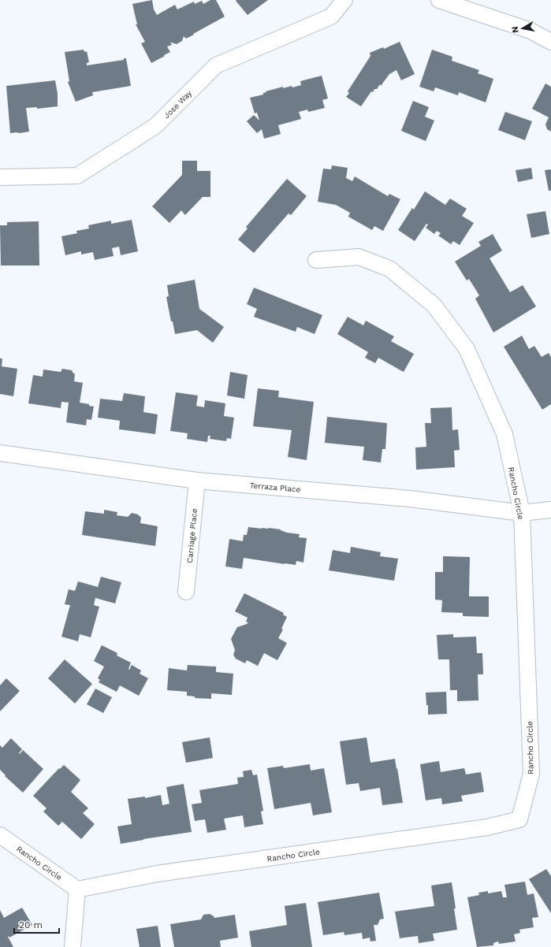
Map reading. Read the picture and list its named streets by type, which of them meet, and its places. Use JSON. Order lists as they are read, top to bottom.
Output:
{
  "streets": {
    "street": [
      "Jose Way",
      "Terraza Place",
      "Rancho Circle",
      "Carriage Place"
    ]
  },
  "crossings": [
    ["Terraza Place", "Rancho Circle"],
    ["Terraza Place", "Carriage Place"]
  ],
  "scale_bar": "20 m",
  "north": "left"
}
